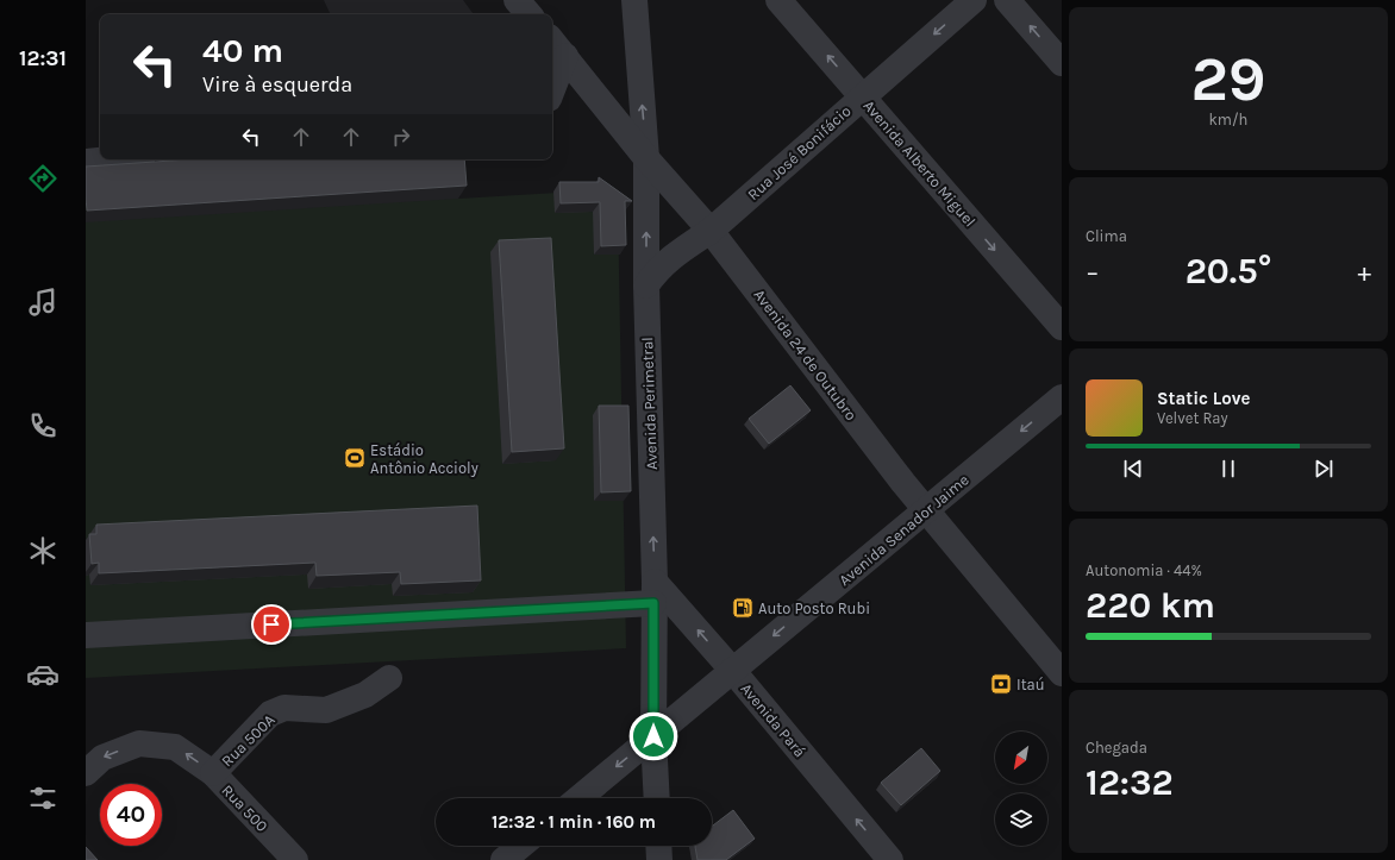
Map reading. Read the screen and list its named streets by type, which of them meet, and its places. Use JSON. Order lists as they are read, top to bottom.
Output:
{
  "streets": {
    "street": [
      "Rua José Bonifácio",
      "Avenida Alberto Miguel",
      "Avenida 24 de Outubro",
      "Avenida Perimetral",
      "Avenida Senador Jaime",
      "Avenida Pará",
      "Rua 500A",
      "Rua 500"
    ]
  },
  "crossings": [
    ["Rua José Bonifácio", "Avenida Alberto Miguel"],
    ["Rua José Bonifácio", "Avenida 24 de Outubro"],
    ["Rua José Bonifácio", "Avenida Perimetral"],
    ["Avenida 24 de Outubro", "Avenida Perimetral"],
    ["Avenida 24 de Outubro", "Avenida Senador Jaime"],
    ["Avenida Perimetral", "Avenida Senador Jaime"],
    ["Avenida Perimetral", "Avenida Pará"],
    ["Avenida Senador Jaime", "Avenida Pará"],
    ["Rua 500A", "Rua 500"]
  ],
  "one_way": ["Avenida Perimetral", "Avenida Senador Jaime", "Avenida Pará"],
  "places": {
    "sports": ["Estádio Antônio Accioly"],
    "fuel station": ["Auto Posto Rubi"],
    "bank": ["Itaú"]
  },
  "north": "bottom left",
  "page": {
    "tabs": "12:31",
    "tile": [
      ["29", "km/h"],
      "Clima",
      ["Autonomia · 44%", "220 km"],
      ["Chegada", "12:32"]
    ],
    "turn": ["40 m", "Vire à esquerda"],
    "heat": ["−", "20.5°", "+"],
    "song": ["Static Love", "Velvet Ray"],
    "limit": "40",
    "trip": "12:32 · 1 min · 160 m"
  }
}
